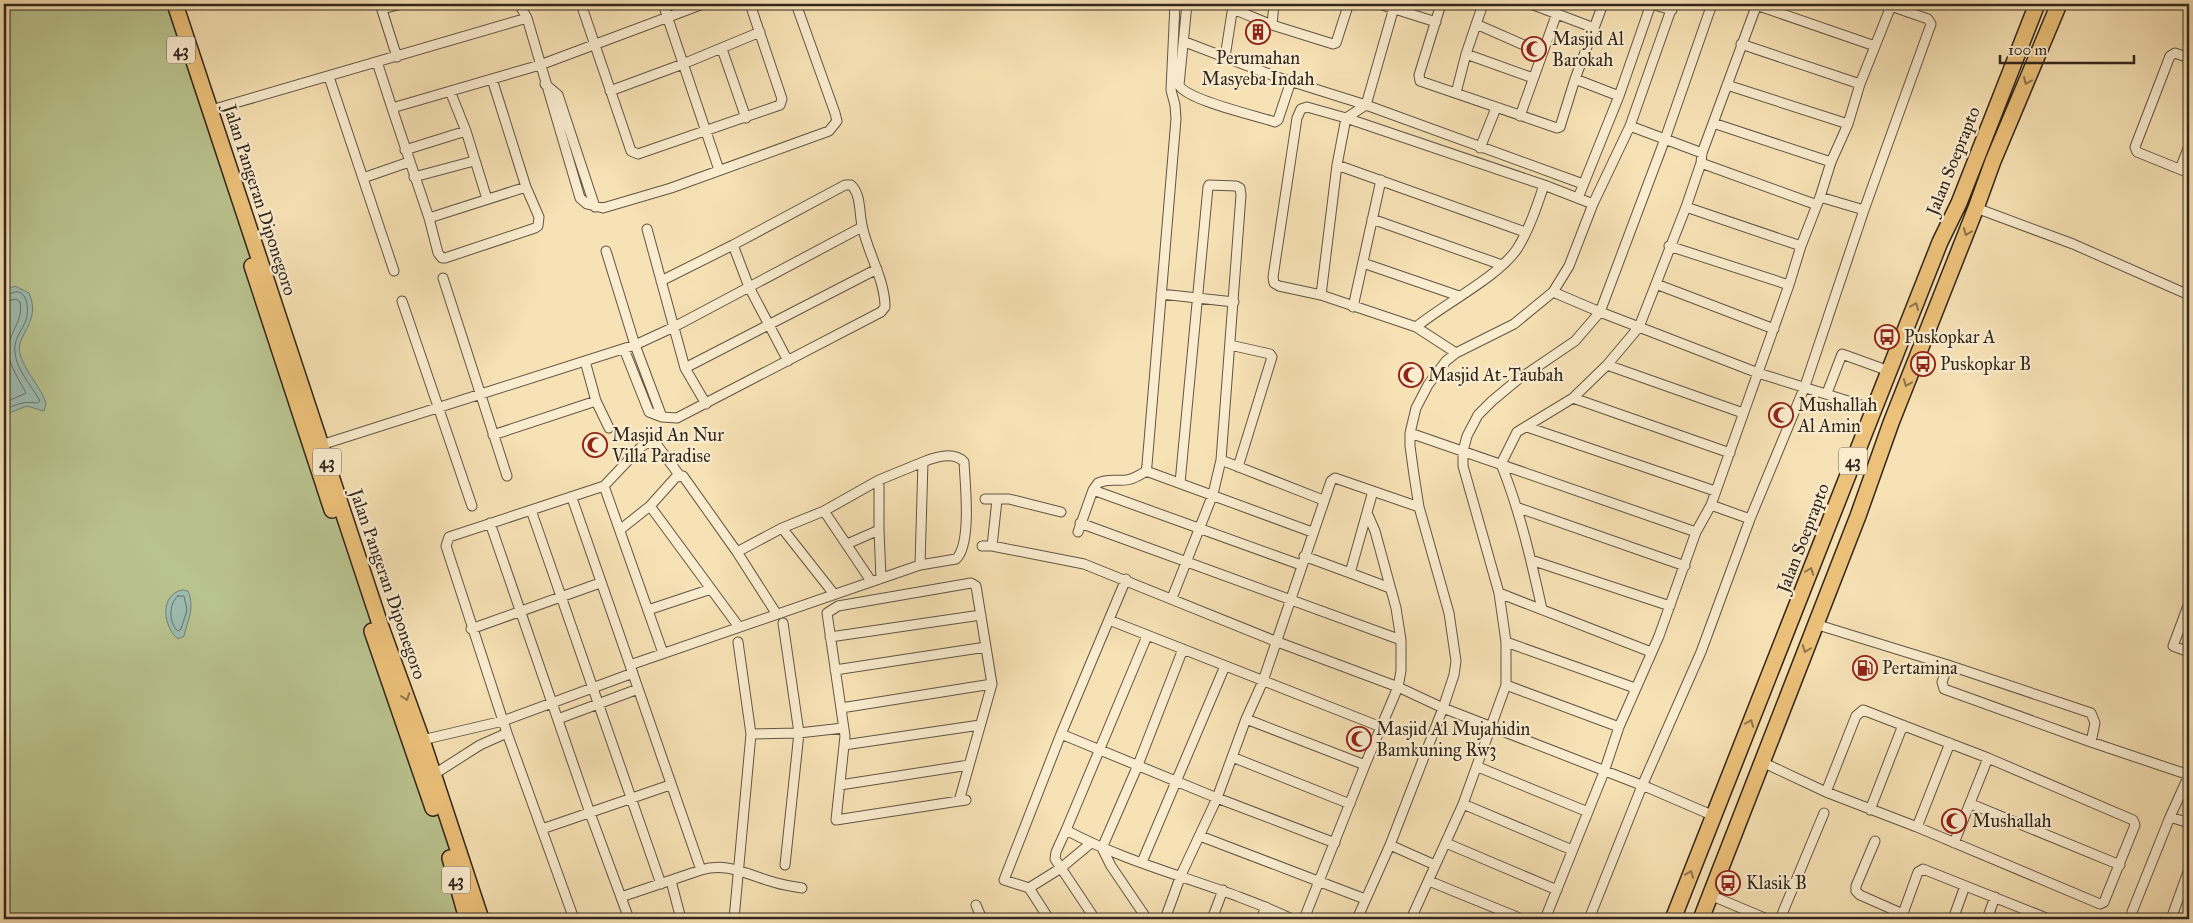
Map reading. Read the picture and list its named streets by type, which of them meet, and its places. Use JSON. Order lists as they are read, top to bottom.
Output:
{
  "streets": {
    "highway": ["43", "Jalan Soeprapto", "Jalan Pangeran Diponegoro"]
  },
  "places": {
    "building": ["Perumahan Masyeba Indah"],
    "mosque": [
      "Masjid Al Barokah",
      "Masjid At-Taubah",
      "Mushallah Al Amin",
      "Masjid An Nur Villa Paradise",
      "Masjid Al Mujahidin Bamkuning Rw3",
      "Mushallah"
    ],
    "bus stop": ["Puskopkar A", "Puskopkar B", "Klasik B"],
    "fuel station": ["Pertamina"]
  },
  "scale_bar": "100 m"
}
